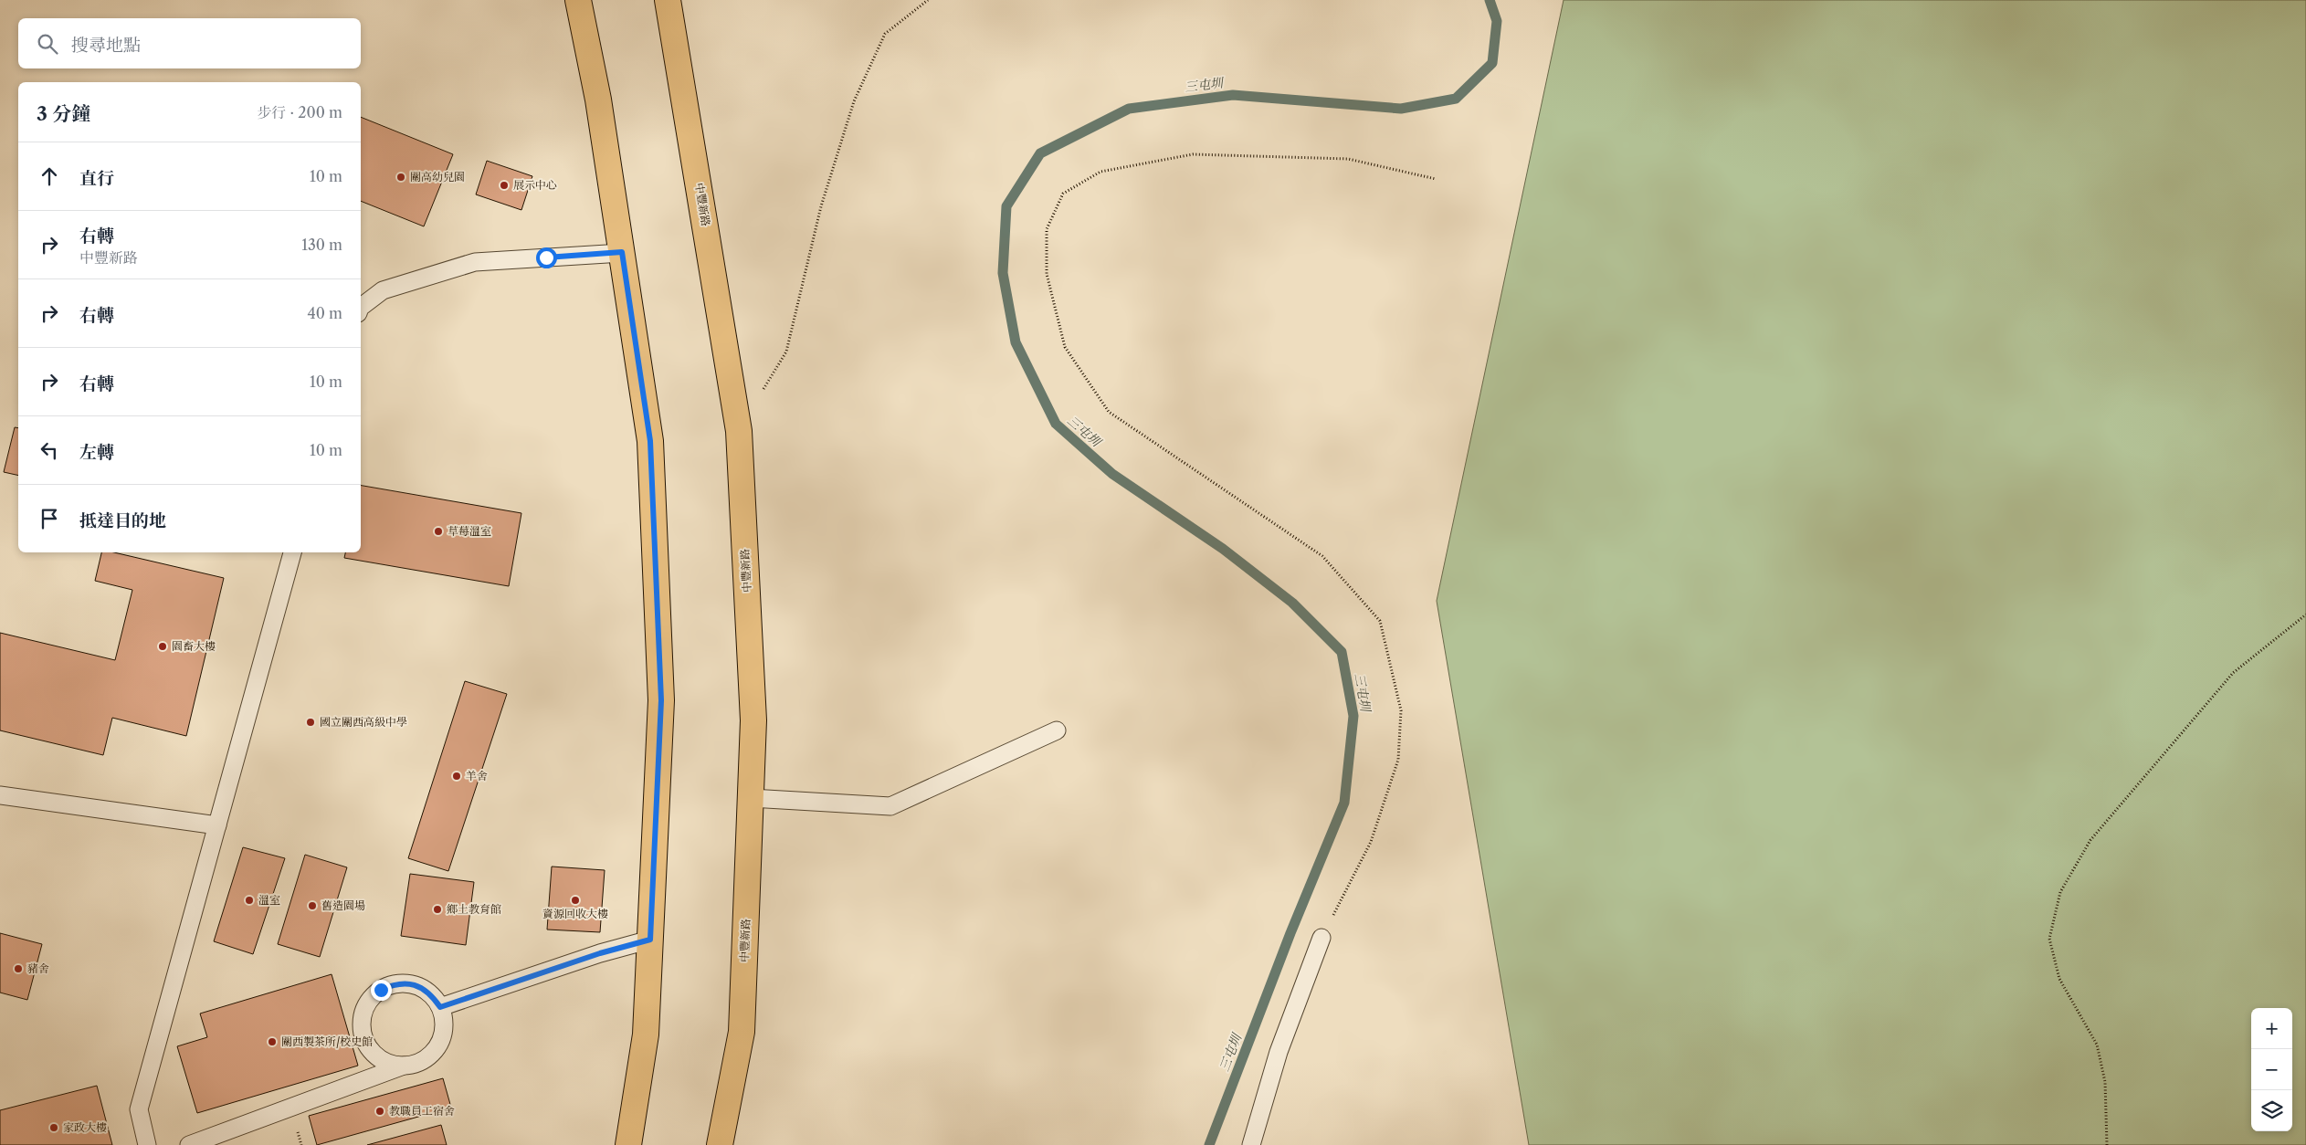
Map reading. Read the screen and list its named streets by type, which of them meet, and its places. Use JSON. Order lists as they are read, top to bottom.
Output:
{
  "streets": {
    "main road": ["中豐新路"]
  },
  "water": ["三屯圳"],
  "places": [
    "關高幼兒園",
    "展示中心",
    "草莓溫室",
    "園畜大樓",
    "國立關西高級中學",
    "羊舍",
    "溫室",
    "資源回收大樓",
    "舊造園場",
    "鄉土教育館",
    "豬舍",
    "關西製茶所/校史館",
    "教職員工宿舍",
    "家政大樓"
  ],
  "page": {
    "search": "搜尋地點",
    "heading": ["3 分鐘", "步行 · 200 m"],
    "list": [
      ["直行", "10 m"],
      ["右轉", "中豐新路", "130 m"],
      ["右轉", "40 m"],
      ["右轉", "10 m"],
      ["左轉", "10 m"],
      "抵達目的地"
    ],
    "map_buttons": ["+", "−"]
  }
}
